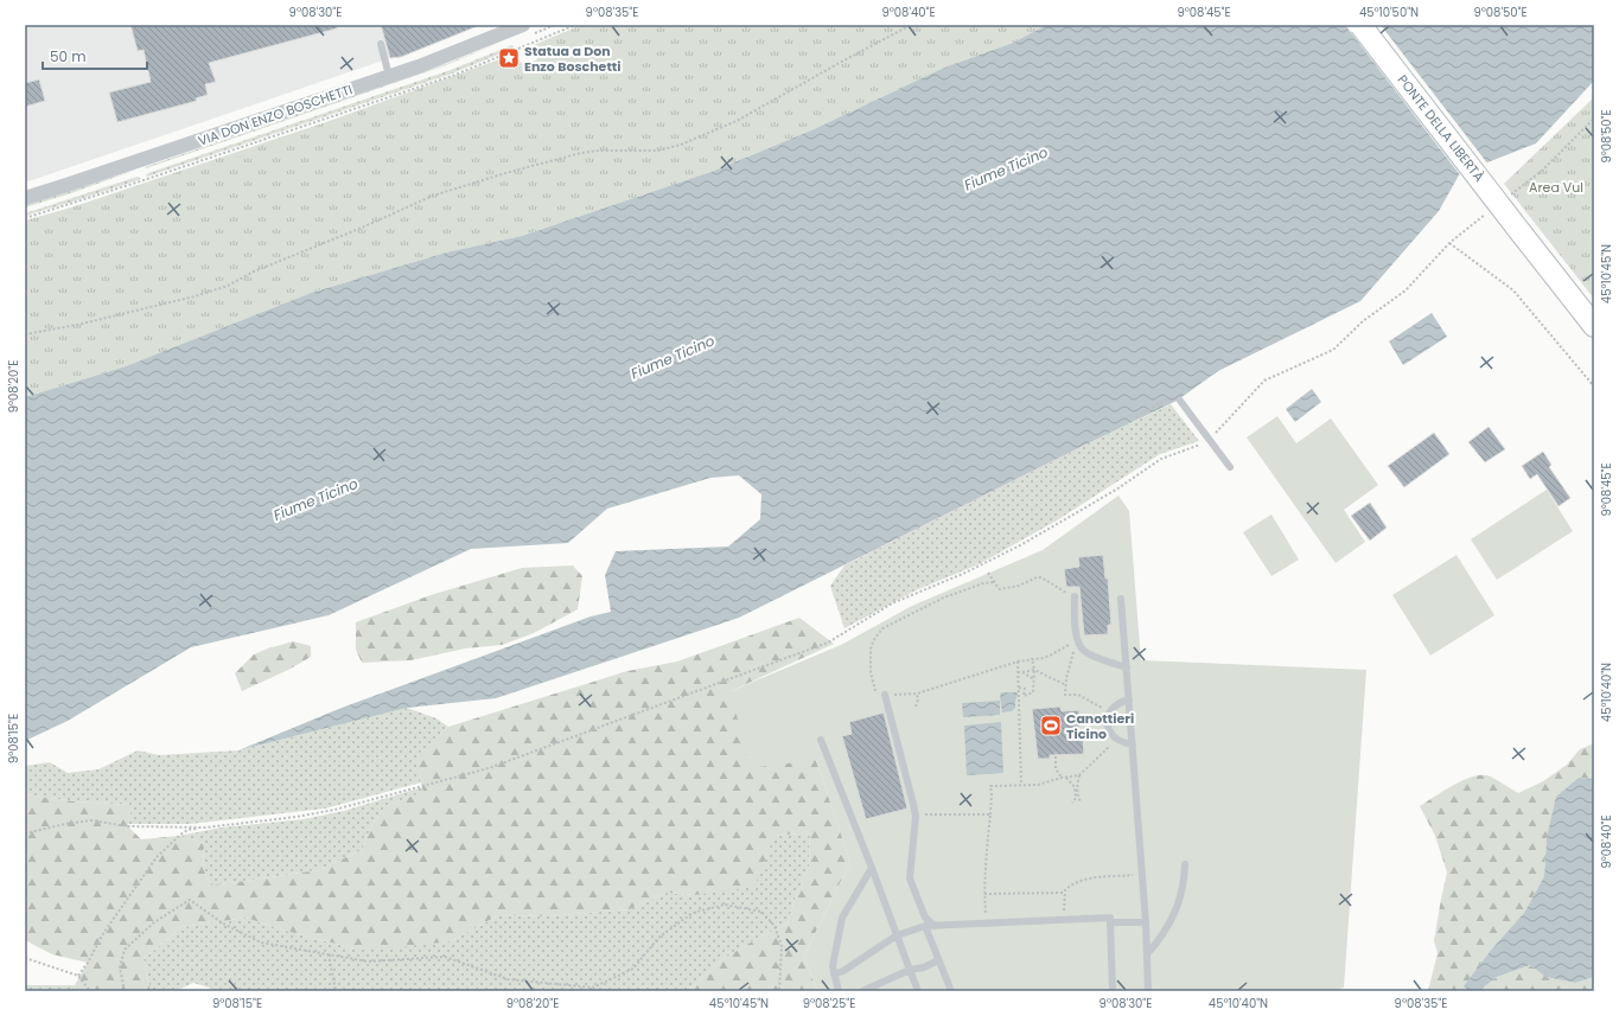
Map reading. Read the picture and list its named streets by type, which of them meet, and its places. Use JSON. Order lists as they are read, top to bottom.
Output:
{
  "streets": {
    "main road": ["PONTE DELLA LIBERTÀ"],
    "street": ["VIA DON ENZO BOSCHETTI"]
  },
  "water": ["Fiume Ticino"],
  "parks": ["Area Vul"],
  "places": {
    "place": ["Statua a Don Enzo Boschetti"],
    "sports": ["Canottieri Ticino"]
  },
  "scale_bar": "50 m",
  "coordinates": [
    "9°08'30\"E",
    "9°08'35\"E",
    "9°08'40\"E",
    "9°08'45\"E",
    "45°10'50\"N",
    "9°08'50\"E",
    "45°10'45\"N",
    "9°08'20\"E",
    "45°10'40\"N",
    "9°08'15\"E",
    "9°08'25\"E"
  ]
}
